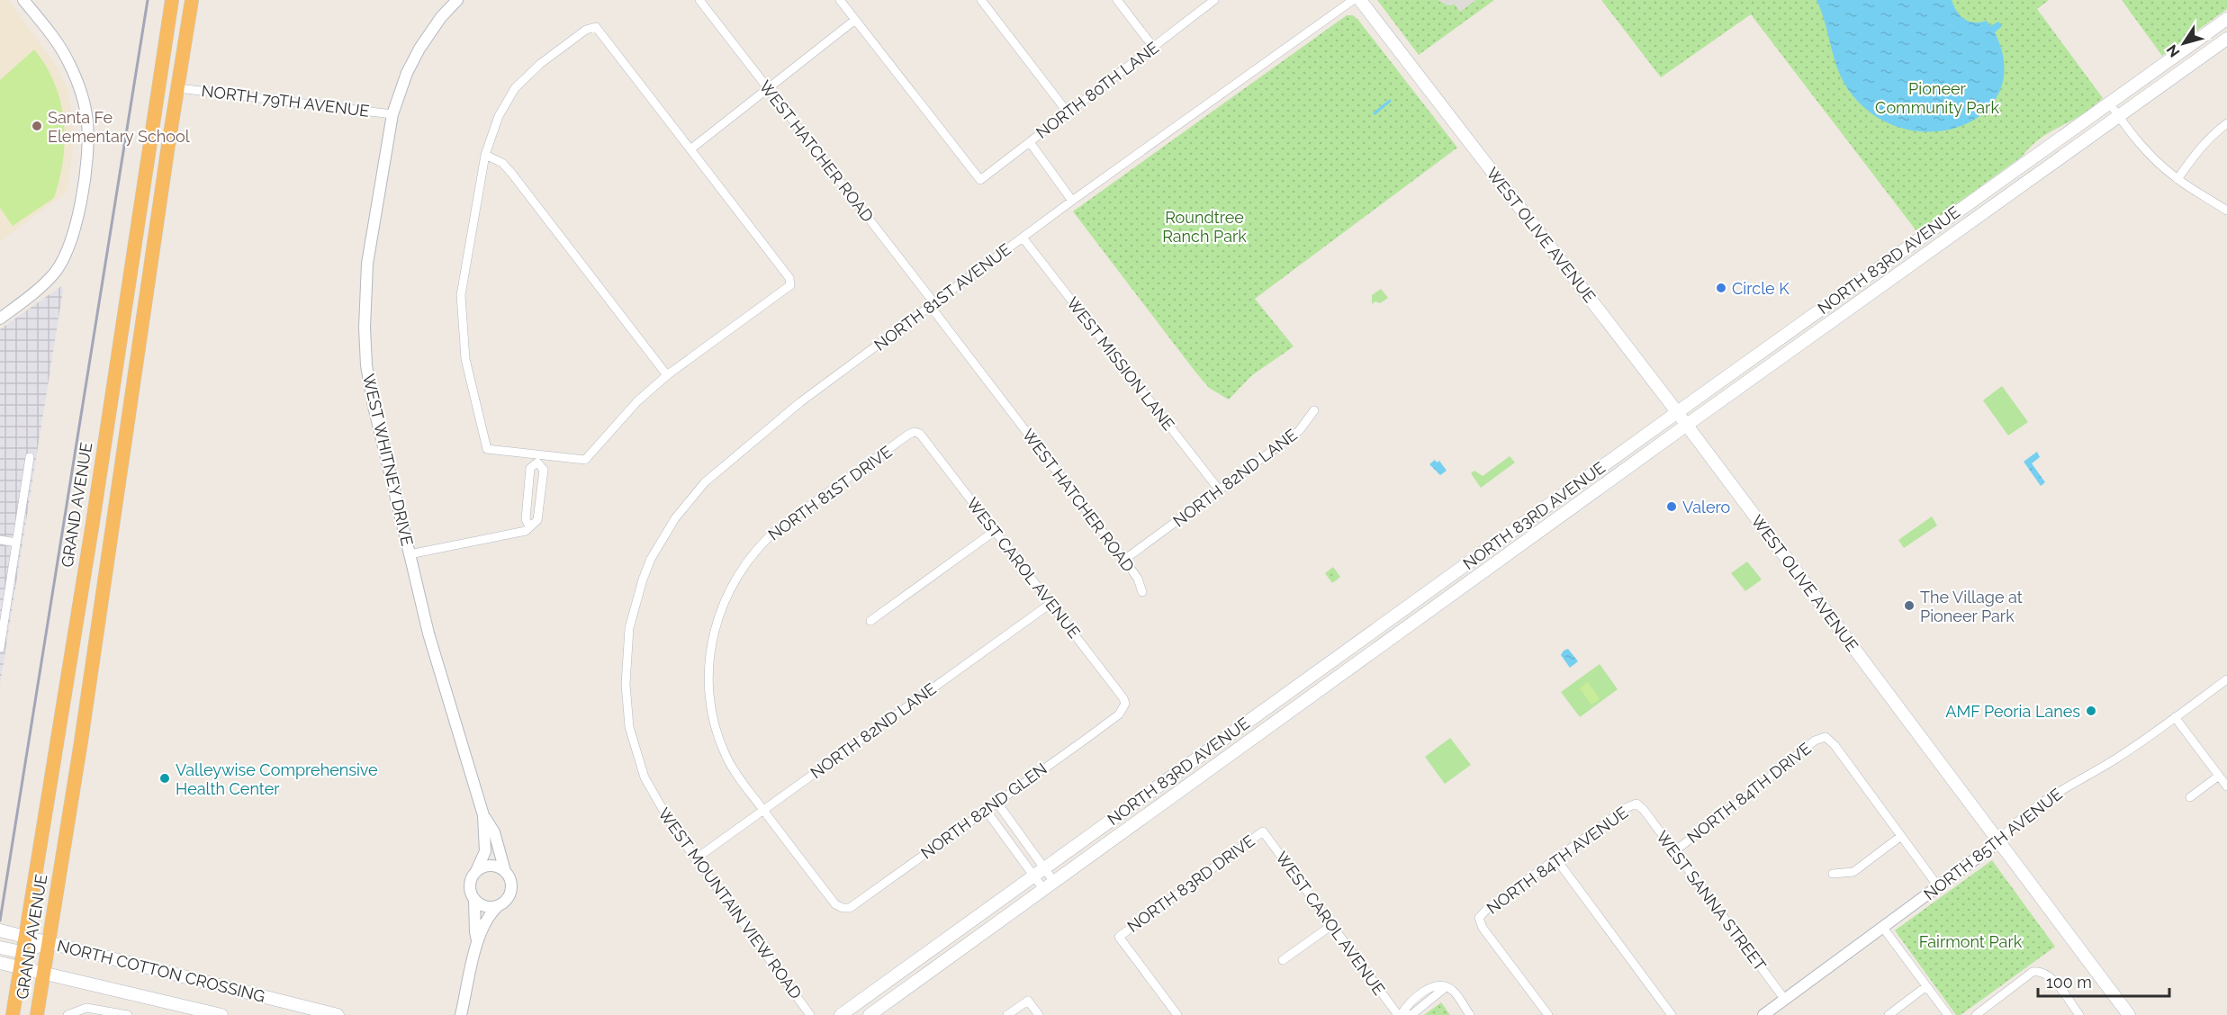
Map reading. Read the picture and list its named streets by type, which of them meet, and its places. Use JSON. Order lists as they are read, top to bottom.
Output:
{
  "streets": {
    "highway": ["GRAND AVENUE"],
    "main road": ["WEST OLIVE AVENUE", "NORTH 83RD AVENUE", "NORTH COTTON CROSSING"],
    "street": [
      "NORTH 80TH LANE",
      "NORTH 79TH AVENUE",
      "WEST HATCHER ROAD",
      "NORTH 81ST AVENUE",
      "WEST MISSION LANE",
      "WEST WHITNEY DRIVE",
      "NORTH 82ND LANE",
      "NORTH 81ST DRIVE",
      "WEST CAROL AVENUE",
      "NORTH 84TH DRIVE",
      "NORTH 82ND GLEN",
      "NORTH 85TH AVENUE",
      "NORTH 84TH AVENUE",
      "NORTH 83RD DRIVE",
      "WEST SANNA STREET",
      "WEST MOUNTAIN VIEW ROAD"
    ]
  },
  "crossings": [
    ["NORTH 79TH AVENUE", "WEST WHITNEY DRIVE"],
    ["NORTH 79TH AVENUE", "GRAND AVENUE"],
    ["WEST HATCHER ROAD", "NORTH 81ST AVENUE"],
    ["WEST HATCHER ROAD", "NORTH 82ND LANE"],
    ["WEST OLIVE AVENUE", "NORTH 83RD AVENUE"],
    ["WEST OLIVE AVENUE", "NORTH 85TH AVENUE"],
    ["NORTH 81ST AVENUE", "WEST MISSION LANE"],
    ["NORTH 81ST AVENUE", "WEST MOUNTAIN VIEW ROAD"],
    ["WEST MISSION LANE", "NORTH 82ND LANE"],
    ["NORTH 82ND LANE", "NORTH 81ST DRIVE"],
    ["NORTH 82ND LANE", "WEST CAROL AVENUE"],
    ["NORTH 82ND LANE", "WEST MOUNTAIN VIEW ROAD"],
    ["NORTH 81ST DRIVE", "WEST CAROL AVENUE"],
    ["NORTH 81ST DRIVE", "NORTH 82ND GLEN"],
    ["GRAND AVENUE", "NORTH COTTON CROSSING"],
    ["WEST CAROL AVENUE", "NORTH 82ND GLEN"],
    ["WEST CAROL AVENUE", "NORTH 83RD DRIVE"],
    ["NORTH 84TH DRIVE", "WEST SANNA STREET"],
    ["NORTH 85TH AVENUE", "WEST SANNA STREET"],
    ["NORTH 84TH AVENUE", "WEST SANNA STREET"]
  ],
  "parks": ["Pioneer Community Park", "Roundtree Ranch Park", "Fairmont Park"],
  "places": [
    "Santa Fe Elementary School",
    "Circle K",
    "Valero",
    "The Village at Pioneer Park",
    "AMF Peoria Lanes",
    "Valleywise Comprehensive Health Center"
  ],
  "scale_bar": "100 m",
  "north": "bottom left"
}
